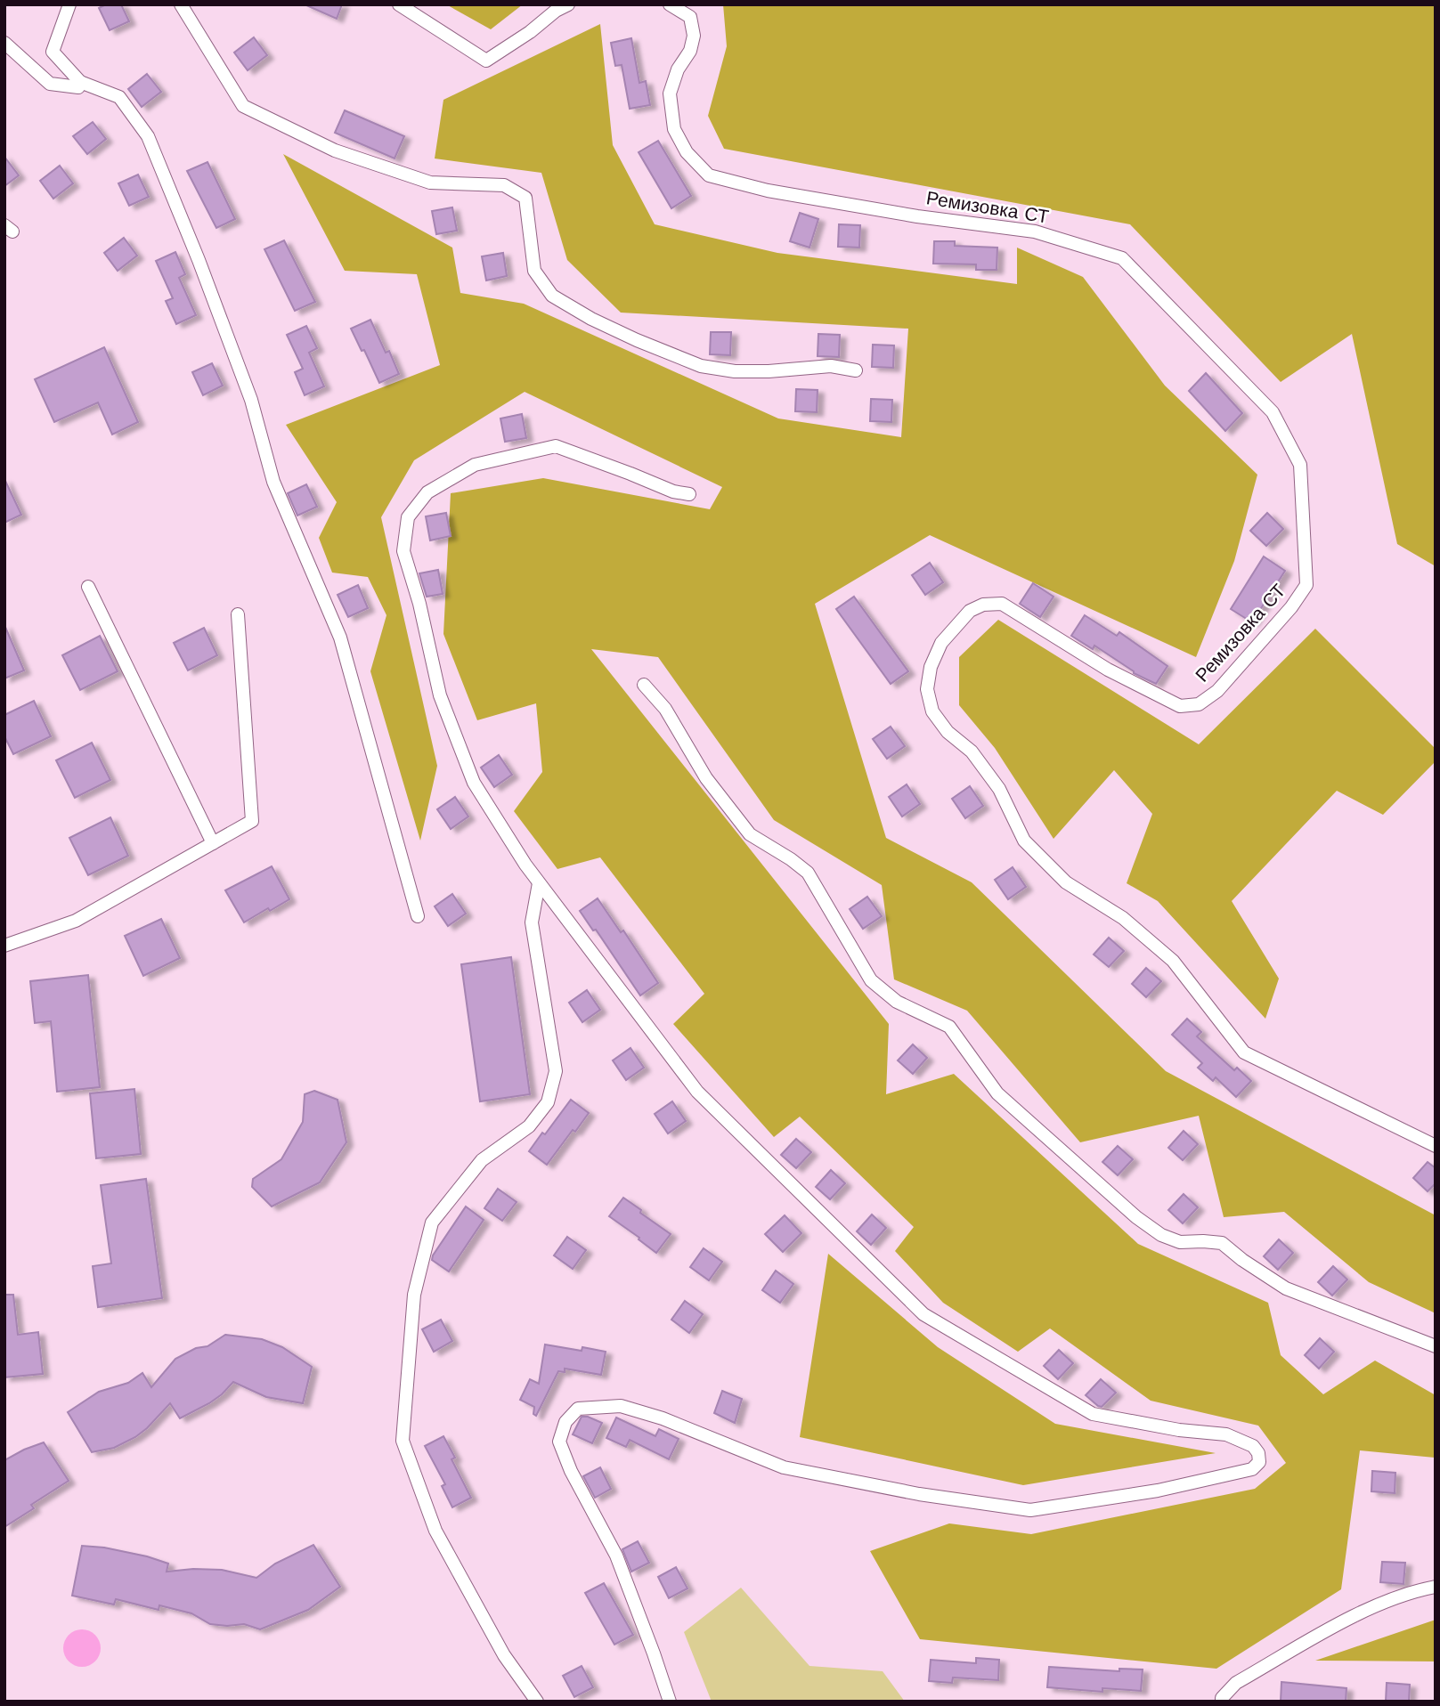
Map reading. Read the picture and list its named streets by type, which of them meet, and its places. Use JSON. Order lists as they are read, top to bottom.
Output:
{
  "streets": {
    "street": ["Ремизовка СТ"]
  }
}
